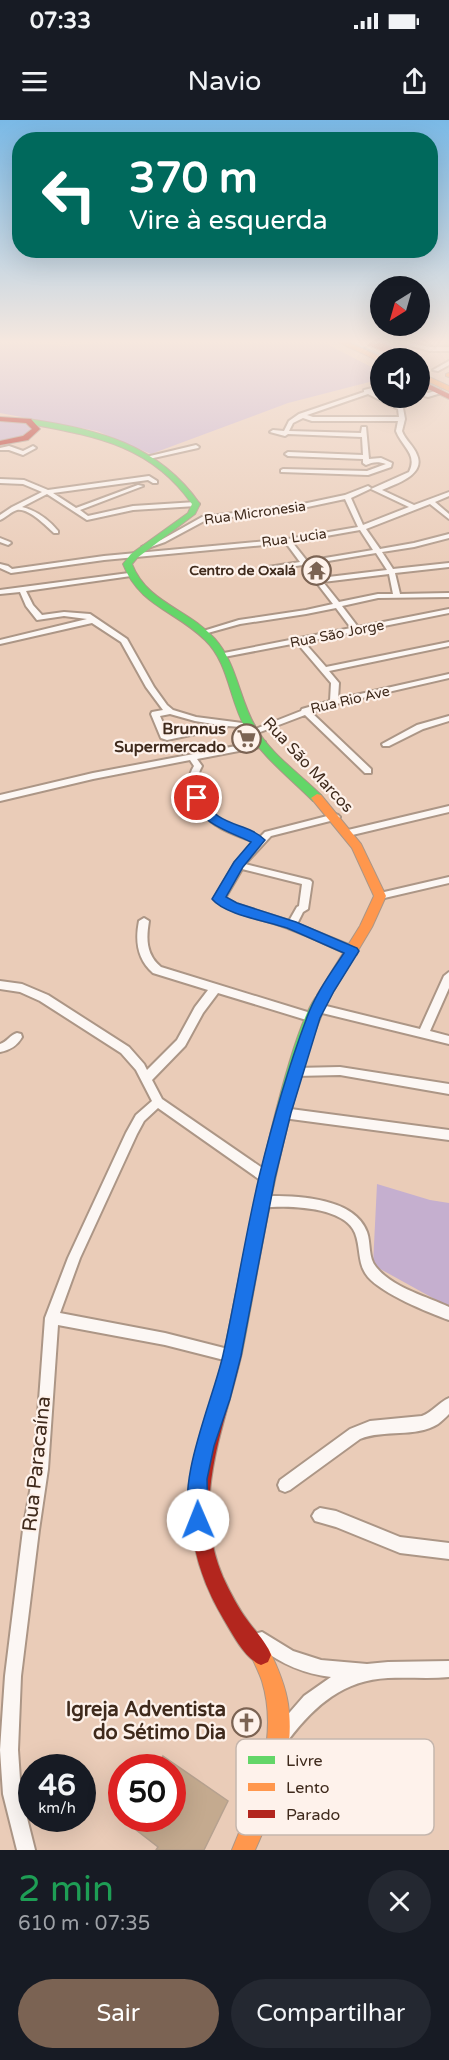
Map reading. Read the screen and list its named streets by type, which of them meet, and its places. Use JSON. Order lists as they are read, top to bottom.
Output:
{
  "streets": {
    "main road": ["Rua São Marcos"],
    "street": [
      "Rua Micronesia",
      "Rua Lucia",
      "Rua São Jorge",
      "Rua Rio Ave",
      "Rua Paracaína"
    ]
  },
  "crossings": [
    ["Rua Micronesia", "Rua Lucia"],
    ["Rua São Jorge", "Rua São Marcos"],
    ["Rua Rio Ave", "Rua São Marcos"]
  ],
  "places": {
    "temple": ["Centro de Oxalá"],
    "supermarket": ["Brunnus Supermercado"],
    "church": ["Igreja Adventista do Sétimo Dia"]
  },
  "legend": ["Livre", "Lento", "Parado"],
  "north": "bottom left",
  "page": {
    "status": "07:33",
    "header": "Navio",
    "turn": ["370 m", "Vire à esquerda"],
    "speed": "46 km/h",
    "limit": "50",
    "heading": ["2 min", "610 m · 07:35"],
    "buttons": ["Sair", "Compartilhar"]
  }
}
